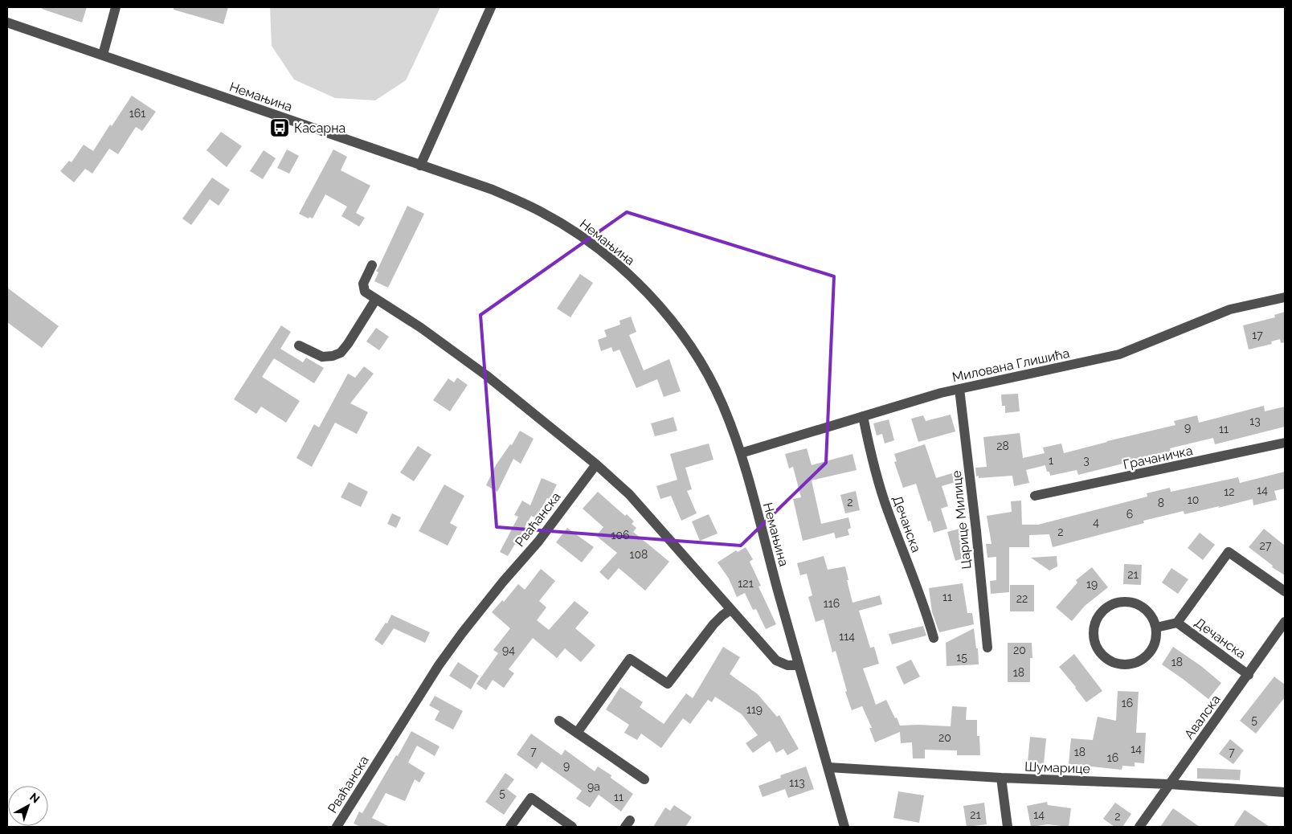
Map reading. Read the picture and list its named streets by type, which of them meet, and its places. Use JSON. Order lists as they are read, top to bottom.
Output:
{
  "streets": {
    "street": [
      "Немањина",
      "Милована Глишића",
      "Грачаничка",
      "Рваћанска",
      "Царице Милице",
      "Дечанска",
      "Авалска",
      "Шумарице"
    ]
  },
  "crossings": [
    ["Немањина", "Милована Глишића"],
    ["Немањина", "Шумарице"],
    ["Милована Глишића", "Царице Милице"],
    ["Милована Глишића", "Дечанска"],
    ["Дечанска", "Авалска"],
    ["Авалска", "Шумарице"]
  ],
  "places": {
    "bus stop": ["Касарна"]
  },
  "house_numbers": [
    "161",
    "17",
    "13",
    "9",
    "11",
    "28",
    "1",
    "3",
    "14",
    "12",
    "10",
    "2",
    "8",
    "6",
    "4",
    "2",
    "106",
    "27",
    "108",
    "21",
    "121",
    "19",
    "11",
    "22",
    "116",
    "114",
    "94",
    "20",
    "15",
    "18",
    "18",
    "16",
    "119",
    "5",
    "20",
    "14",
    "7",
    "18",
    "7",
    "16",
    "9",
    "113",
    "9a",
    "5",
    "11",
    "21",
    "14",
    "2"
  ],
  "north": "top right"
}
